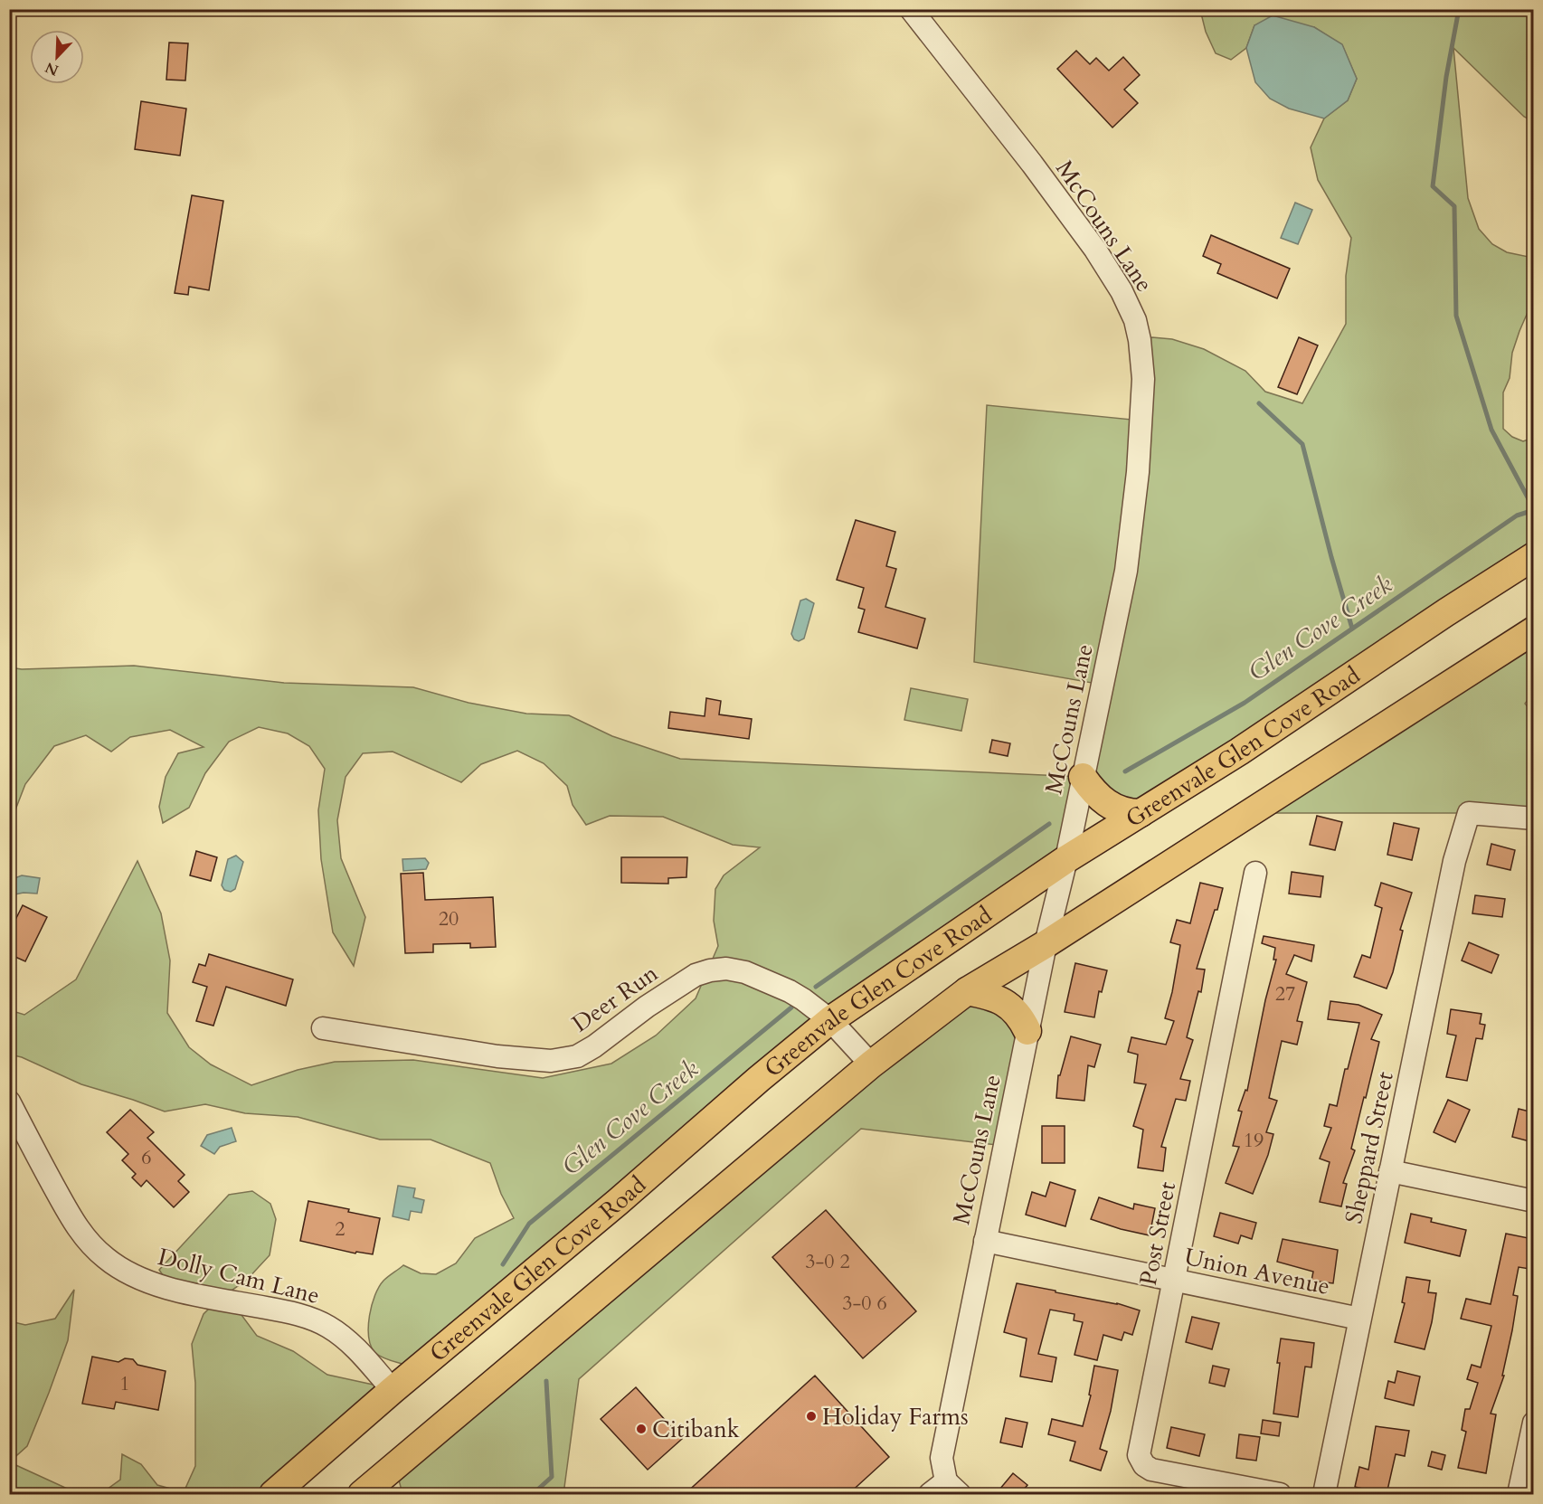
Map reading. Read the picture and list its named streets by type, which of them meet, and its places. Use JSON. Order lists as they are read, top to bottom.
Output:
{
  "streets": {
    "main road": ["Greenvale Glen Cove Road"],
    "street": [
      "McCouns Lane",
      "Deer Run",
      "Sheppard Street",
      "Post Street",
      "Union Avenue",
      "Dolly Cam Lane"
    ]
  },
  "crossings": [
    ["McCouns Lane", "Greenvale Glen Cove Road"],
    ["McCouns Lane", "Union Avenue"],
    ["Greenvale Glen Cove Road", "Deer Run"],
    ["Greenvale Glen Cove Road", "Dolly Cam Lane"],
    ["Sheppard Street", "Union Avenue"],
    ["Post Street", "Union Avenue"]
  ],
  "water": ["Glen Cove Creek"],
  "places": ["Holiday Farms", "Citibank"],
  "house_numbers": [
    "20",
    "27",
    "19",
    "6",
    "2",
    "3-0 2",
    "3-0 6",
    "1"
  ],
  "north": "bottom left"
}
